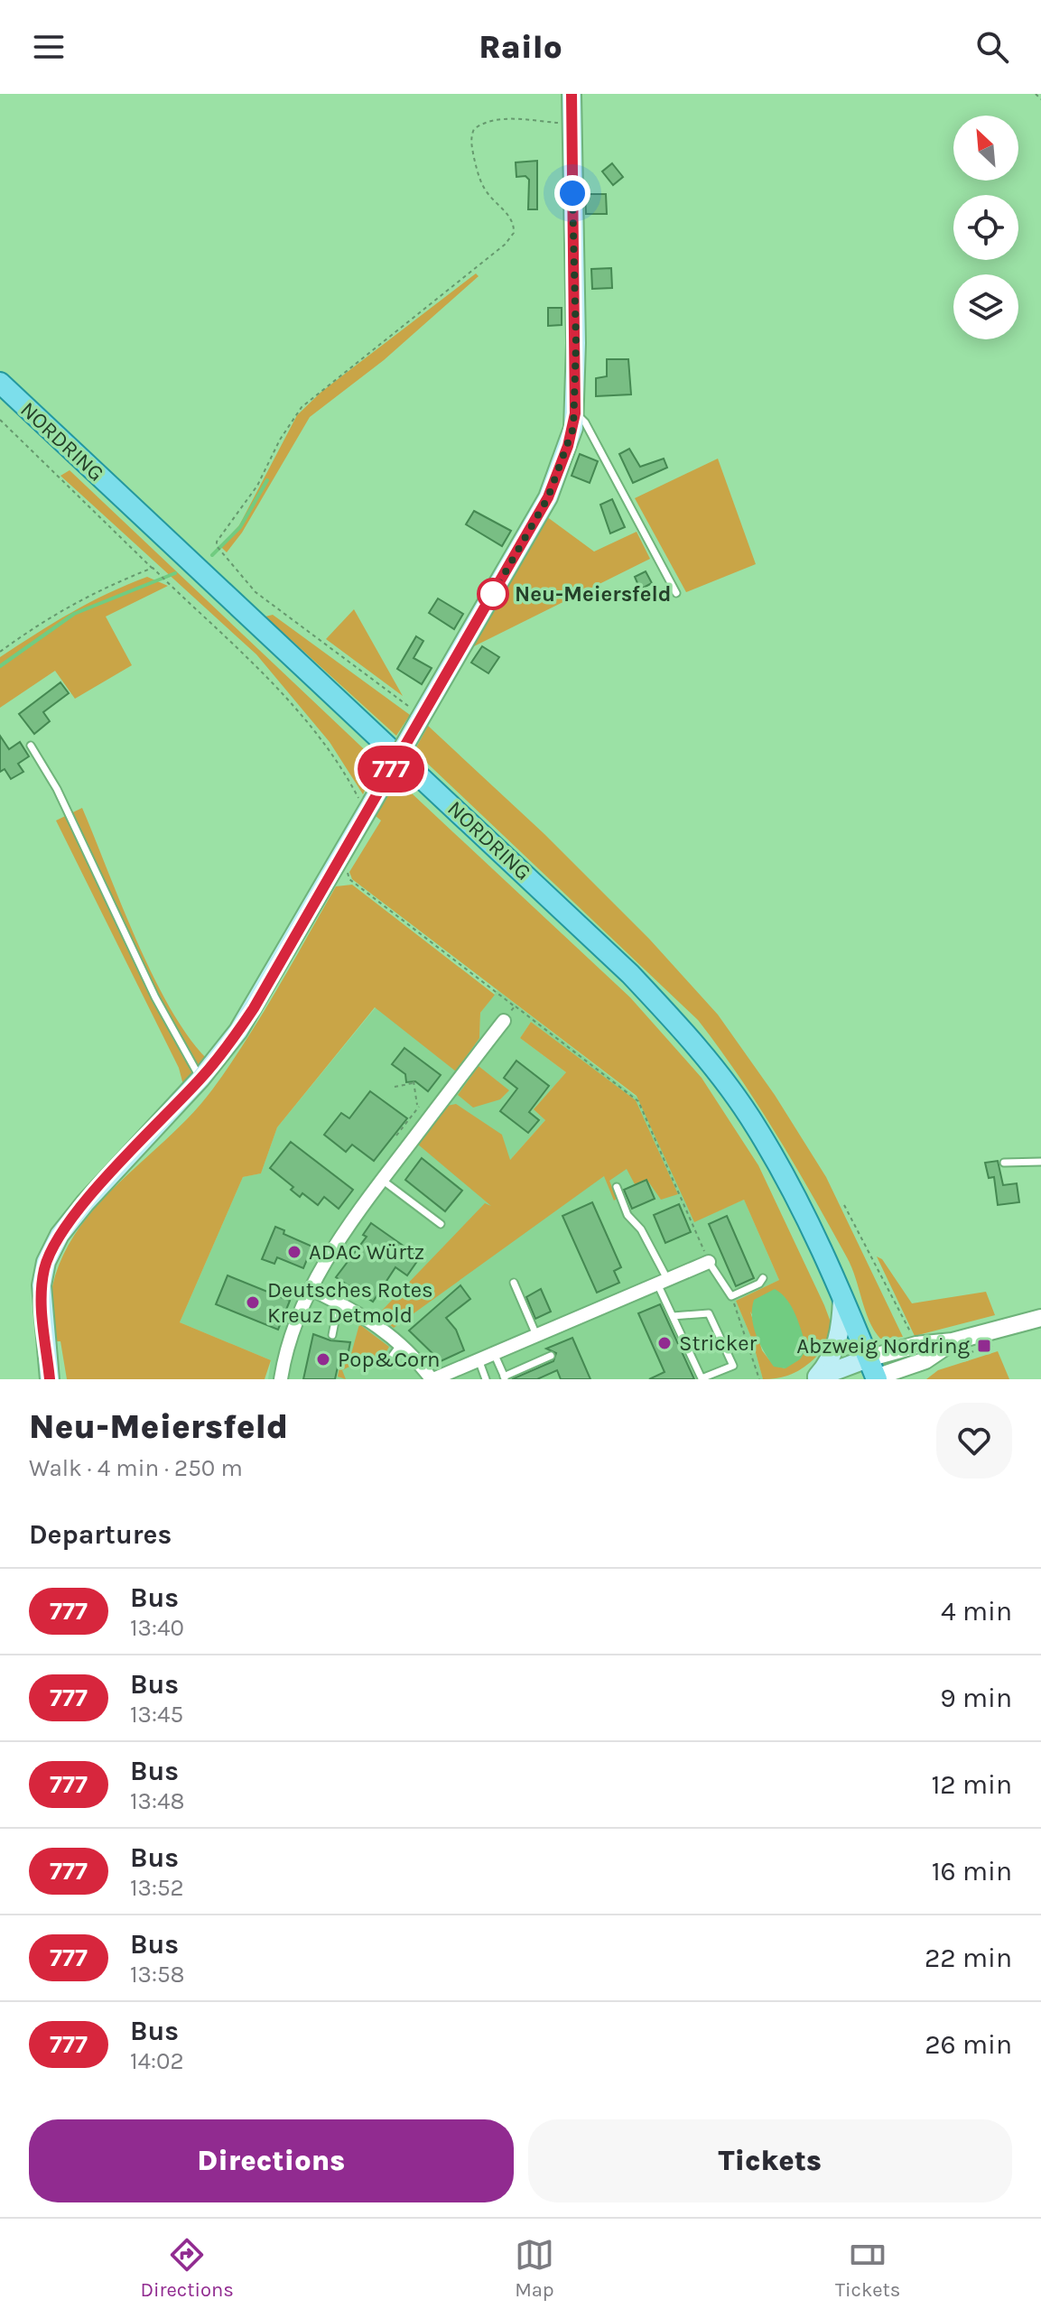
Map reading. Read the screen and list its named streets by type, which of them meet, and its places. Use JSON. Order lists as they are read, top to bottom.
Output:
{
  "streets": {
    "main road": ["NORDRING"]
  },
  "places": {
    "other": [
      "Neu-Meiersfeld",
      "ADAC Würtz",
      "Deutsches Rotes Kreuz Detmold",
      "Stricker",
      "Pop&Corn"
    ],
    "transit": ["Abzweig Nordring"]
  },
  "lines": ["bus line 777"],
  "north": "top left",
  "page": {
    "header": "Railo",
    "on_map": "777",
    "heading": [
      ["Neu-Meiersfeld", "Walk · 4 min · 250 m"],
      "Departures"
    ],
    "list": [
      {
        "mark": "777",
        "name": "Bus",
        "note": "13:40",
        "value": "4 min"
      },
      {
        "mark": "777",
        "name": "Bus",
        "note": "13:45",
        "value": "9 min"
      },
      {
        "mark": "777",
        "name": "Bus",
        "note": "13:48",
        "value": "12 min"
      },
      {
        "mark": "777",
        "name": "Bus",
        "note": "13:52",
        "value": "16 min"
      },
      {
        "mark": "777",
        "name": "Bus",
        "note": "13:58",
        "value": "22 min"
      },
      {
        "mark": "777",
        "name": "Bus",
        "note": "14:02",
        "value": "26 min"
      }
    ],
    "buttons": ["Directions", "Tickets"],
    "tabs": ["Directions", "Map", "Tickets"]
  }
}
